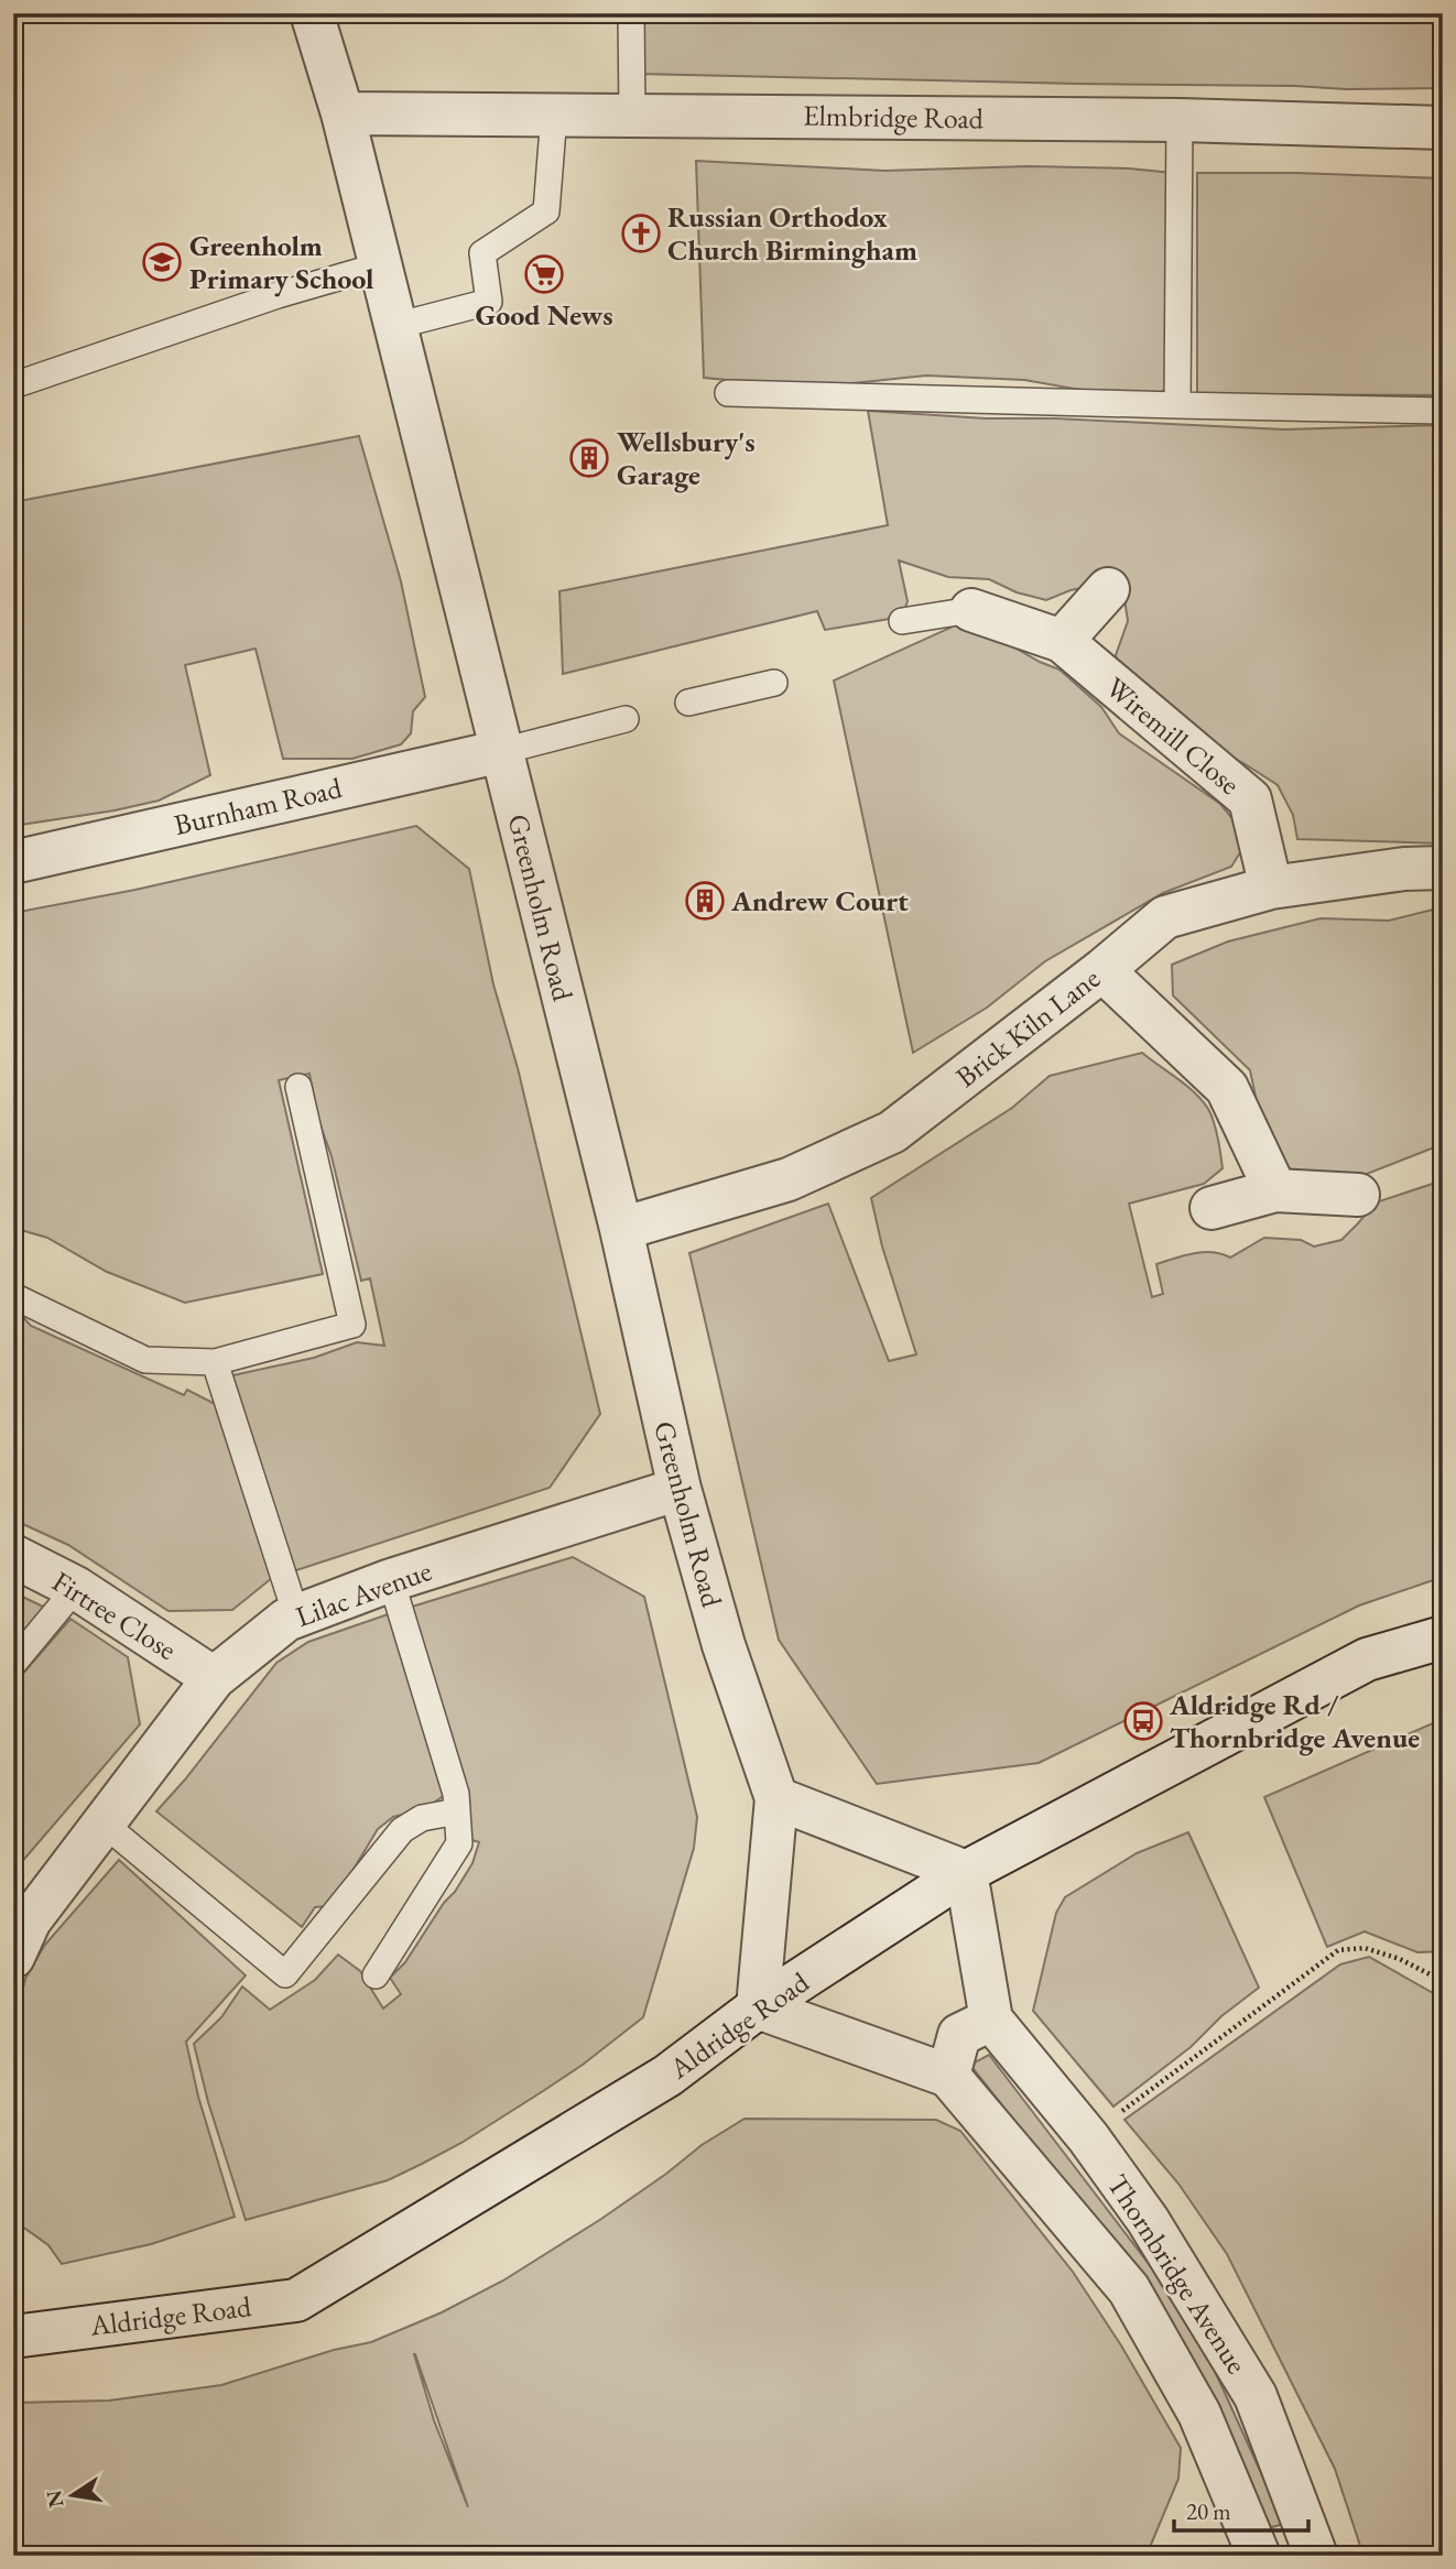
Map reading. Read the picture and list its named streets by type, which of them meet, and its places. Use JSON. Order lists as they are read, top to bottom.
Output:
{
  "streets": {
    "street": [
      "Elmbridge Road",
      "Wiremill Close",
      "Burnham Road",
      "Greenholm Road",
      "Brick Kiln Lane",
      "Lilac Avenue",
      "Firtree Close",
      "Aldridge Road",
      "Thornbridge Avenue"
    ]
  },
  "crossings": [
    ["Elmbridge Road", "Greenholm Road"],
    ["Wiremill Close", "Brick Kiln Lane"],
    ["Burnham Road", "Greenholm Road"],
    ["Greenholm Road", "Brick Kiln Lane"],
    ["Greenholm Road", "Lilac Avenue"],
    ["Greenholm Road", "Aldridge Road"],
    ["Lilac Avenue", "Firtree Close"],
    ["Aldridge Road", "Thornbridge Avenue"]
  ],
  "places": {
    "church": ["Russian Orthodox Church Birmingham"],
    "school or university": ["Greenholm Primary School"],
    "supermarket": ["Good News"],
    "building": ["Wellsbury's Garage", "Andrew Court"],
    "bus stop": ["Aldridge Rd / Thornbridge Avenue"]
  },
  "scale_bar": "20 m",
  "north": "left"
}
